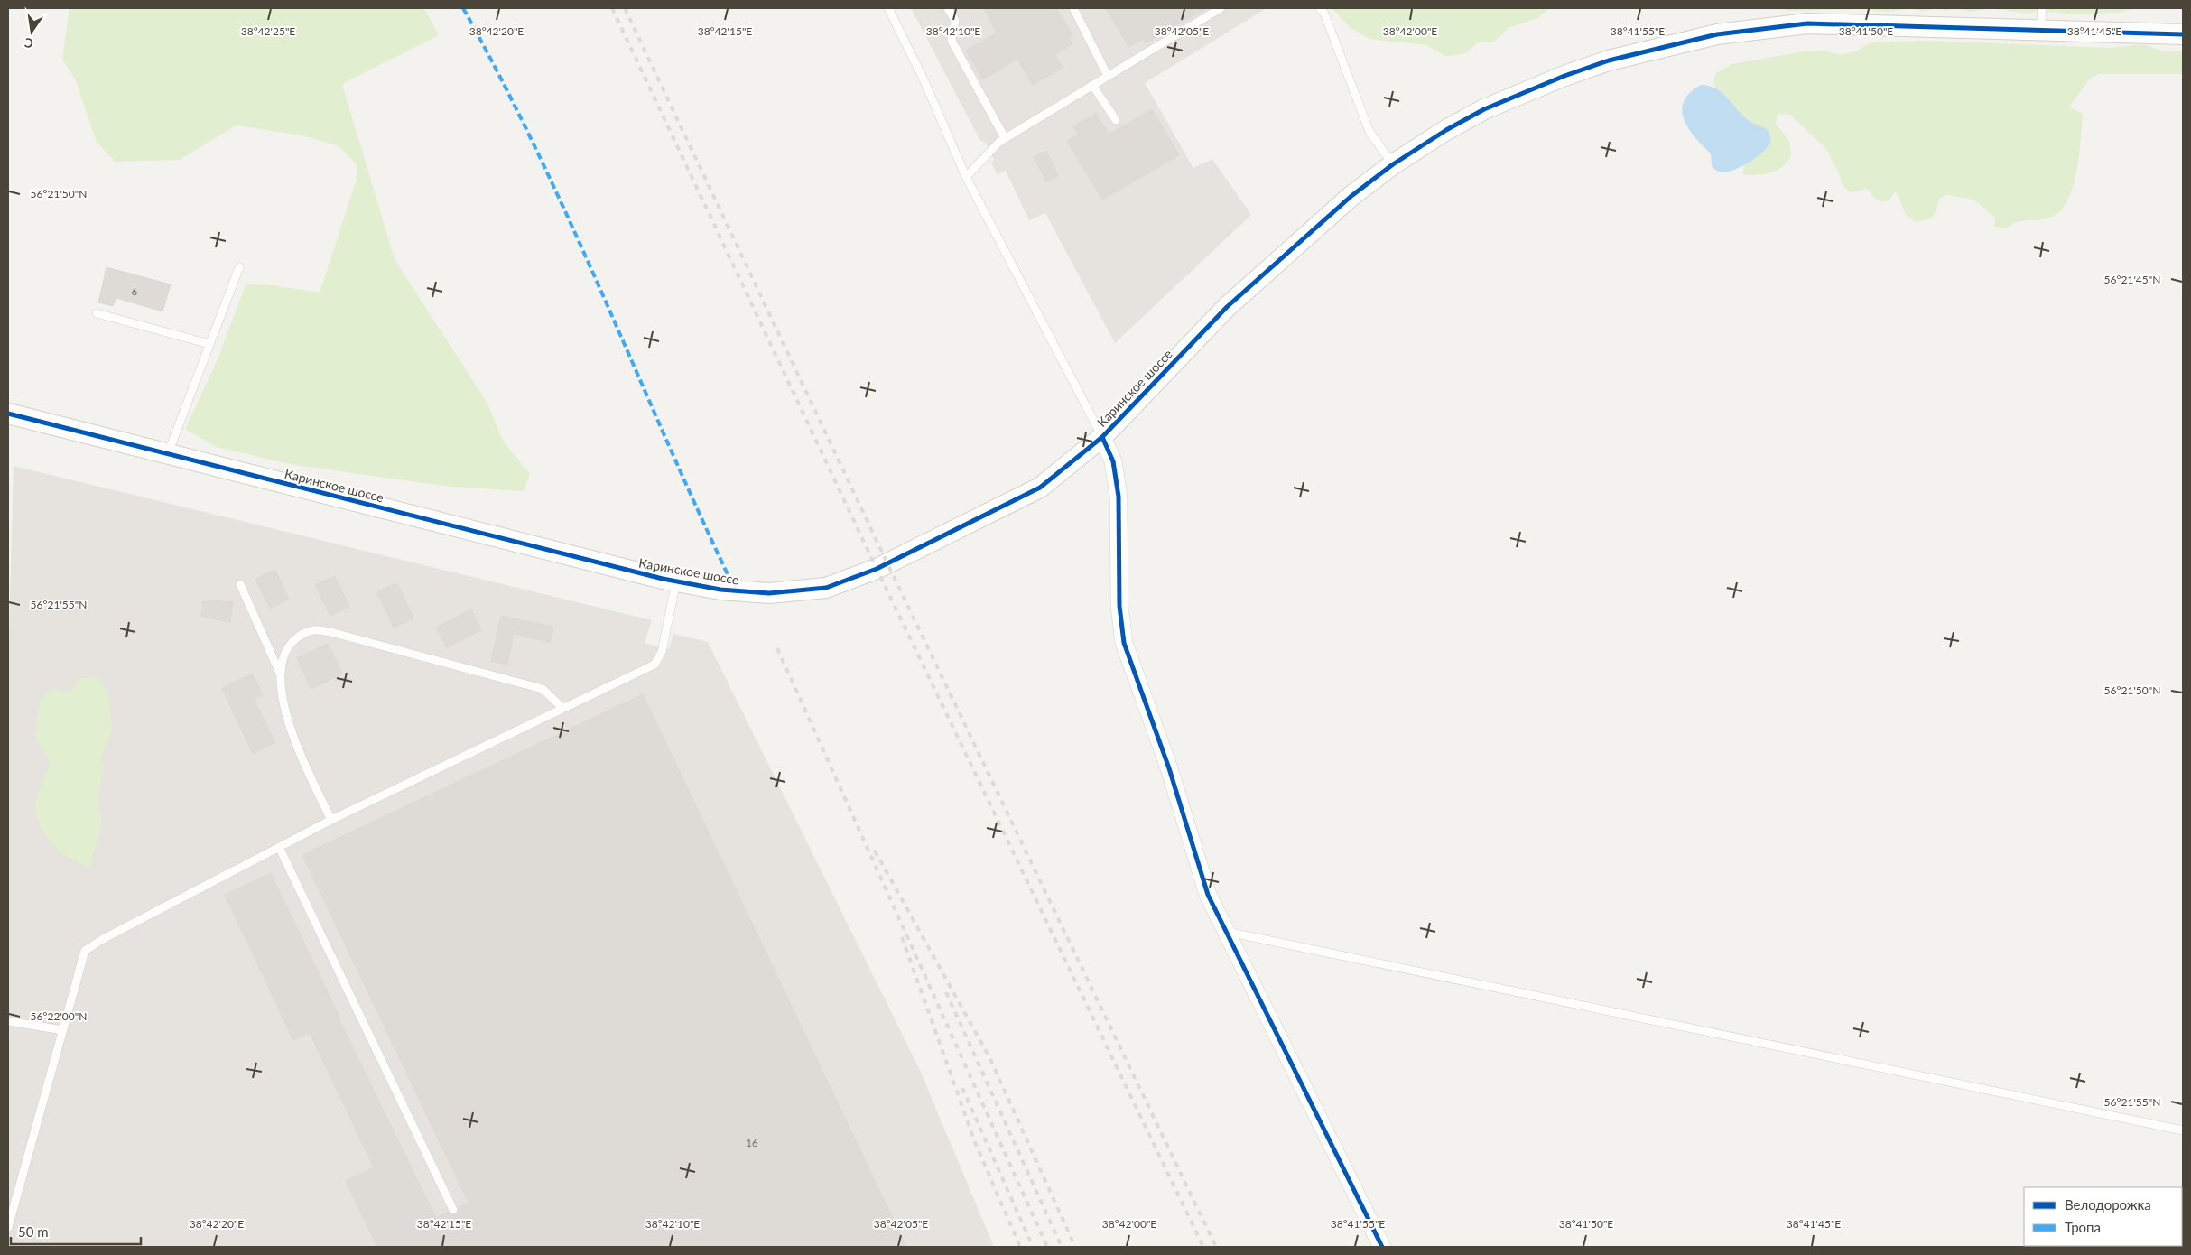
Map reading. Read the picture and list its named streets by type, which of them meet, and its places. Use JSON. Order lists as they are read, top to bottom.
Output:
{
  "streets": {
    "street": ["Каринское шоссе"]
  },
  "house_numbers": ["6", "16"],
  "legend": ["Велодорожка", "Тропа"],
  "scale_bar": "50 m",
  "north": "bottom",
  "coordinates": [
    "38°42'25\"E",
    "38°42'20\"E",
    "38°42'15\"E",
    "38°42'10\"E",
    "38°42'05\"E",
    "38°42'00\"E",
    "38°41'50\"E",
    "38°41'45\"E",
    "38°41'55\"E",
    "56°21'50\"N",
    "56°21'45\"N",
    "56°21'55\"N",
    "56°22'00\"N"
  ]
}
